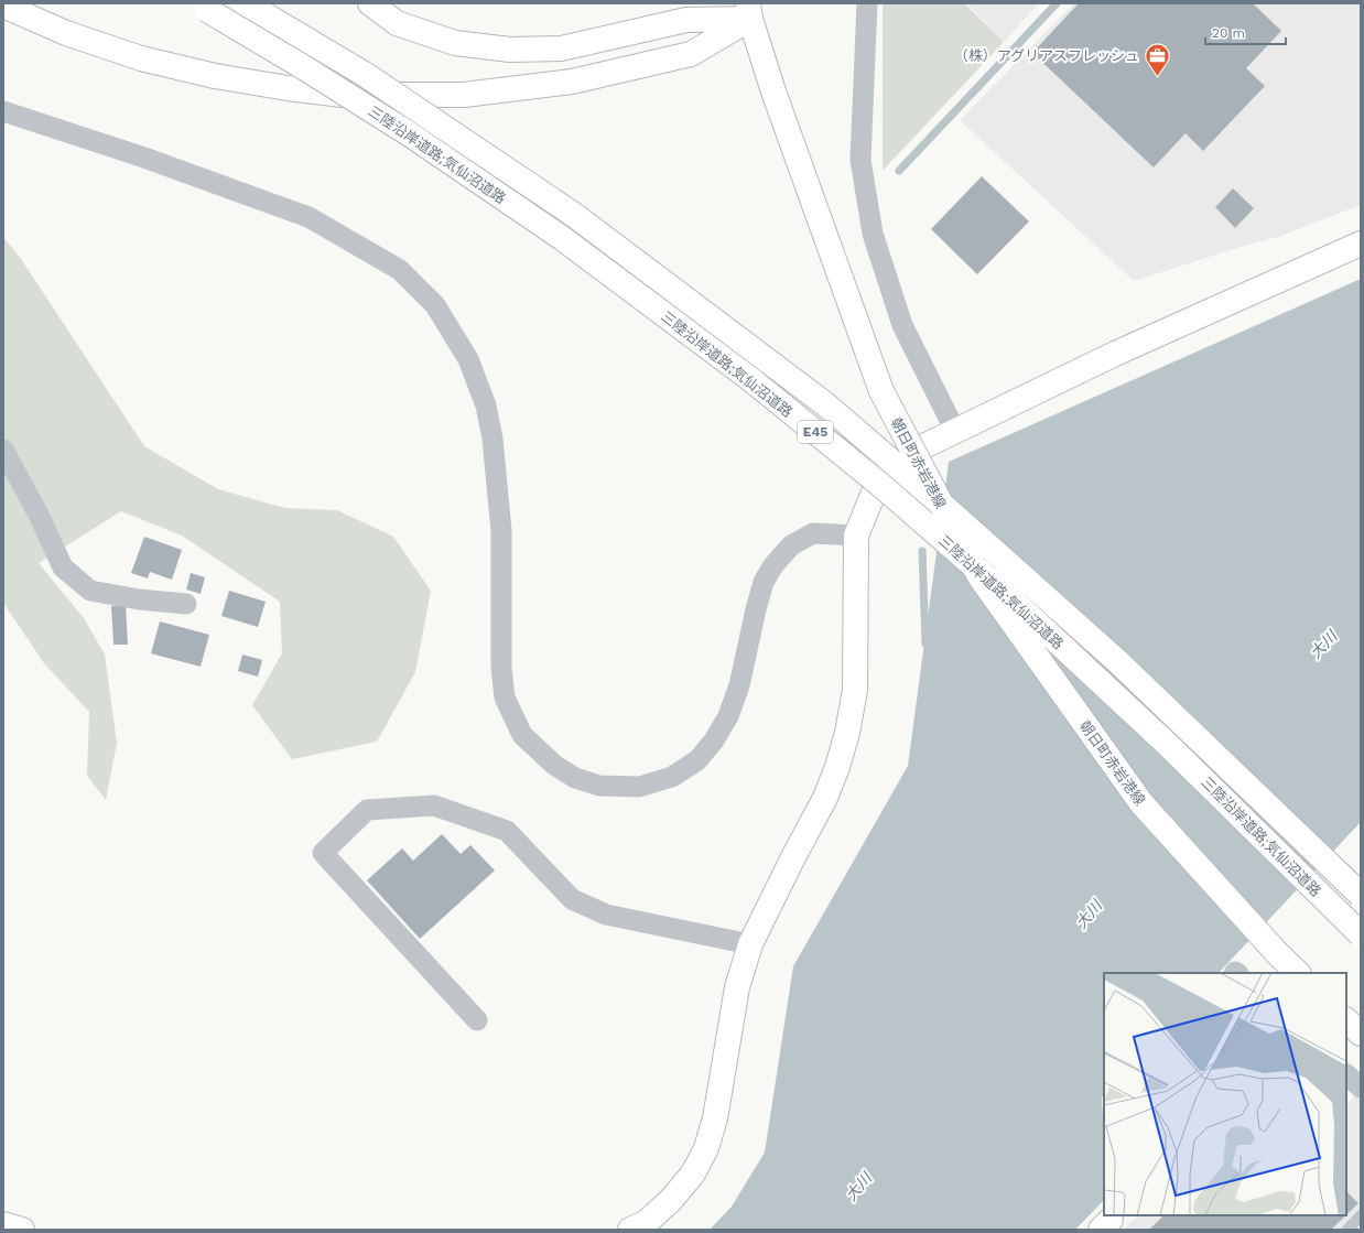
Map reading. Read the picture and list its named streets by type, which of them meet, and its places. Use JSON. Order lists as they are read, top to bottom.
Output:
{
  "streets": {
    "main road": ["三陸沿岸道路;気仙沼道路", "E45", "朝日町赤岩港線"]
  },
  "water": ["大川"],
  "places": {
    "office": ["（株）アグリアスフレッシュ"]
  },
  "scale_bar": "20 m"
}
